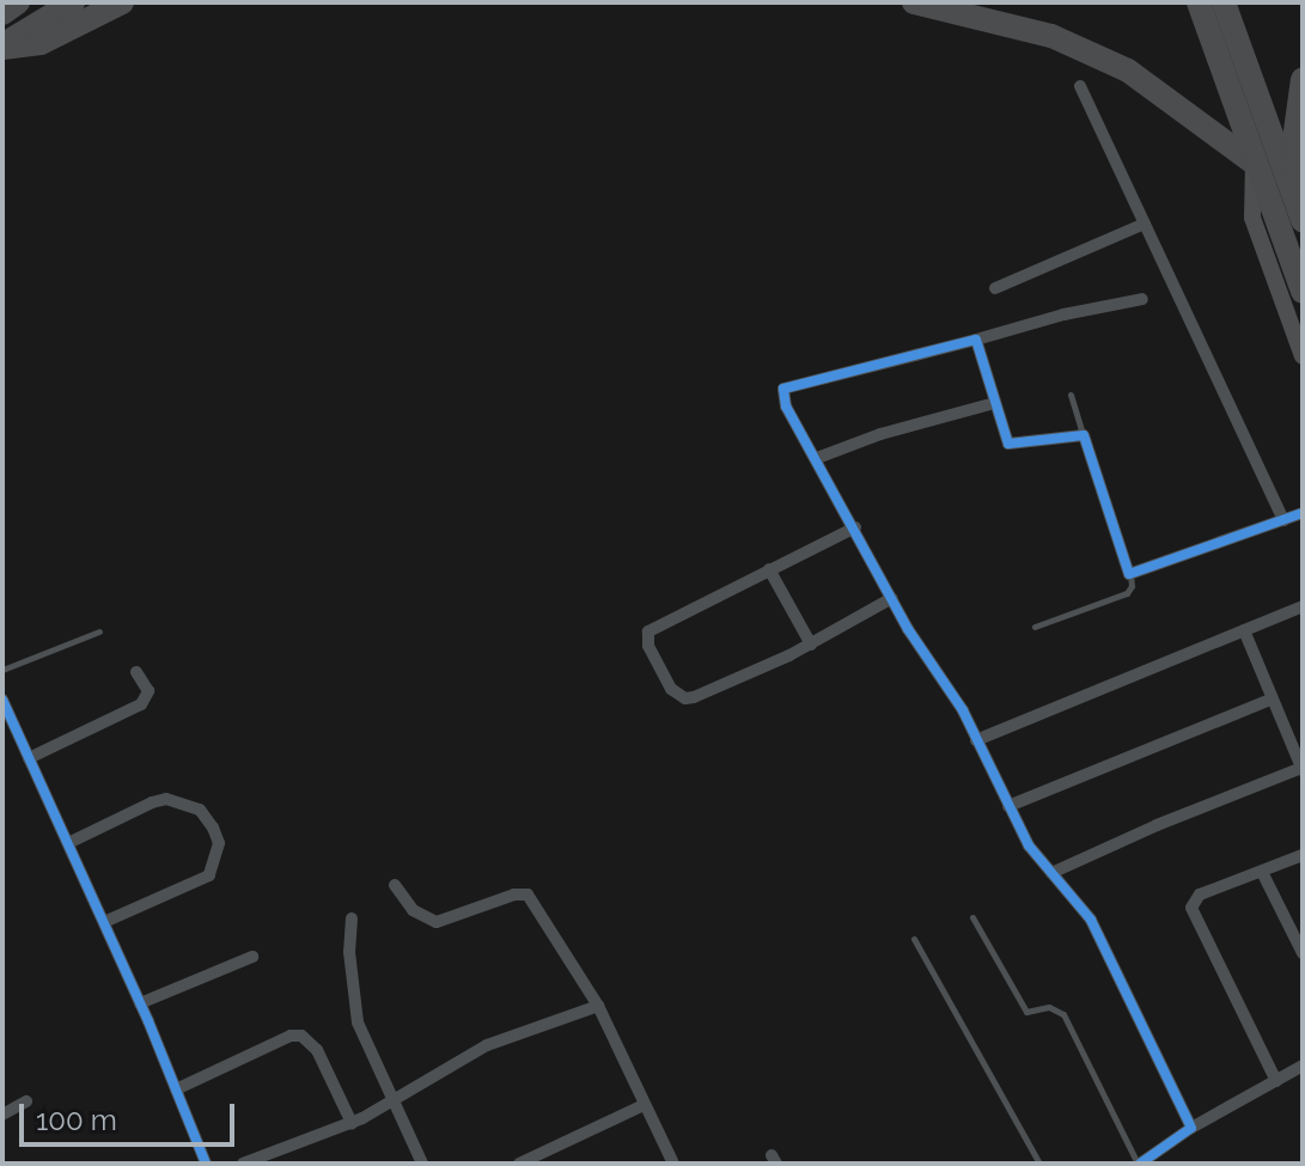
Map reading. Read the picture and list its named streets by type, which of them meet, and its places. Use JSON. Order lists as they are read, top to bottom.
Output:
{
  "scale_bar": "100 m"
}
